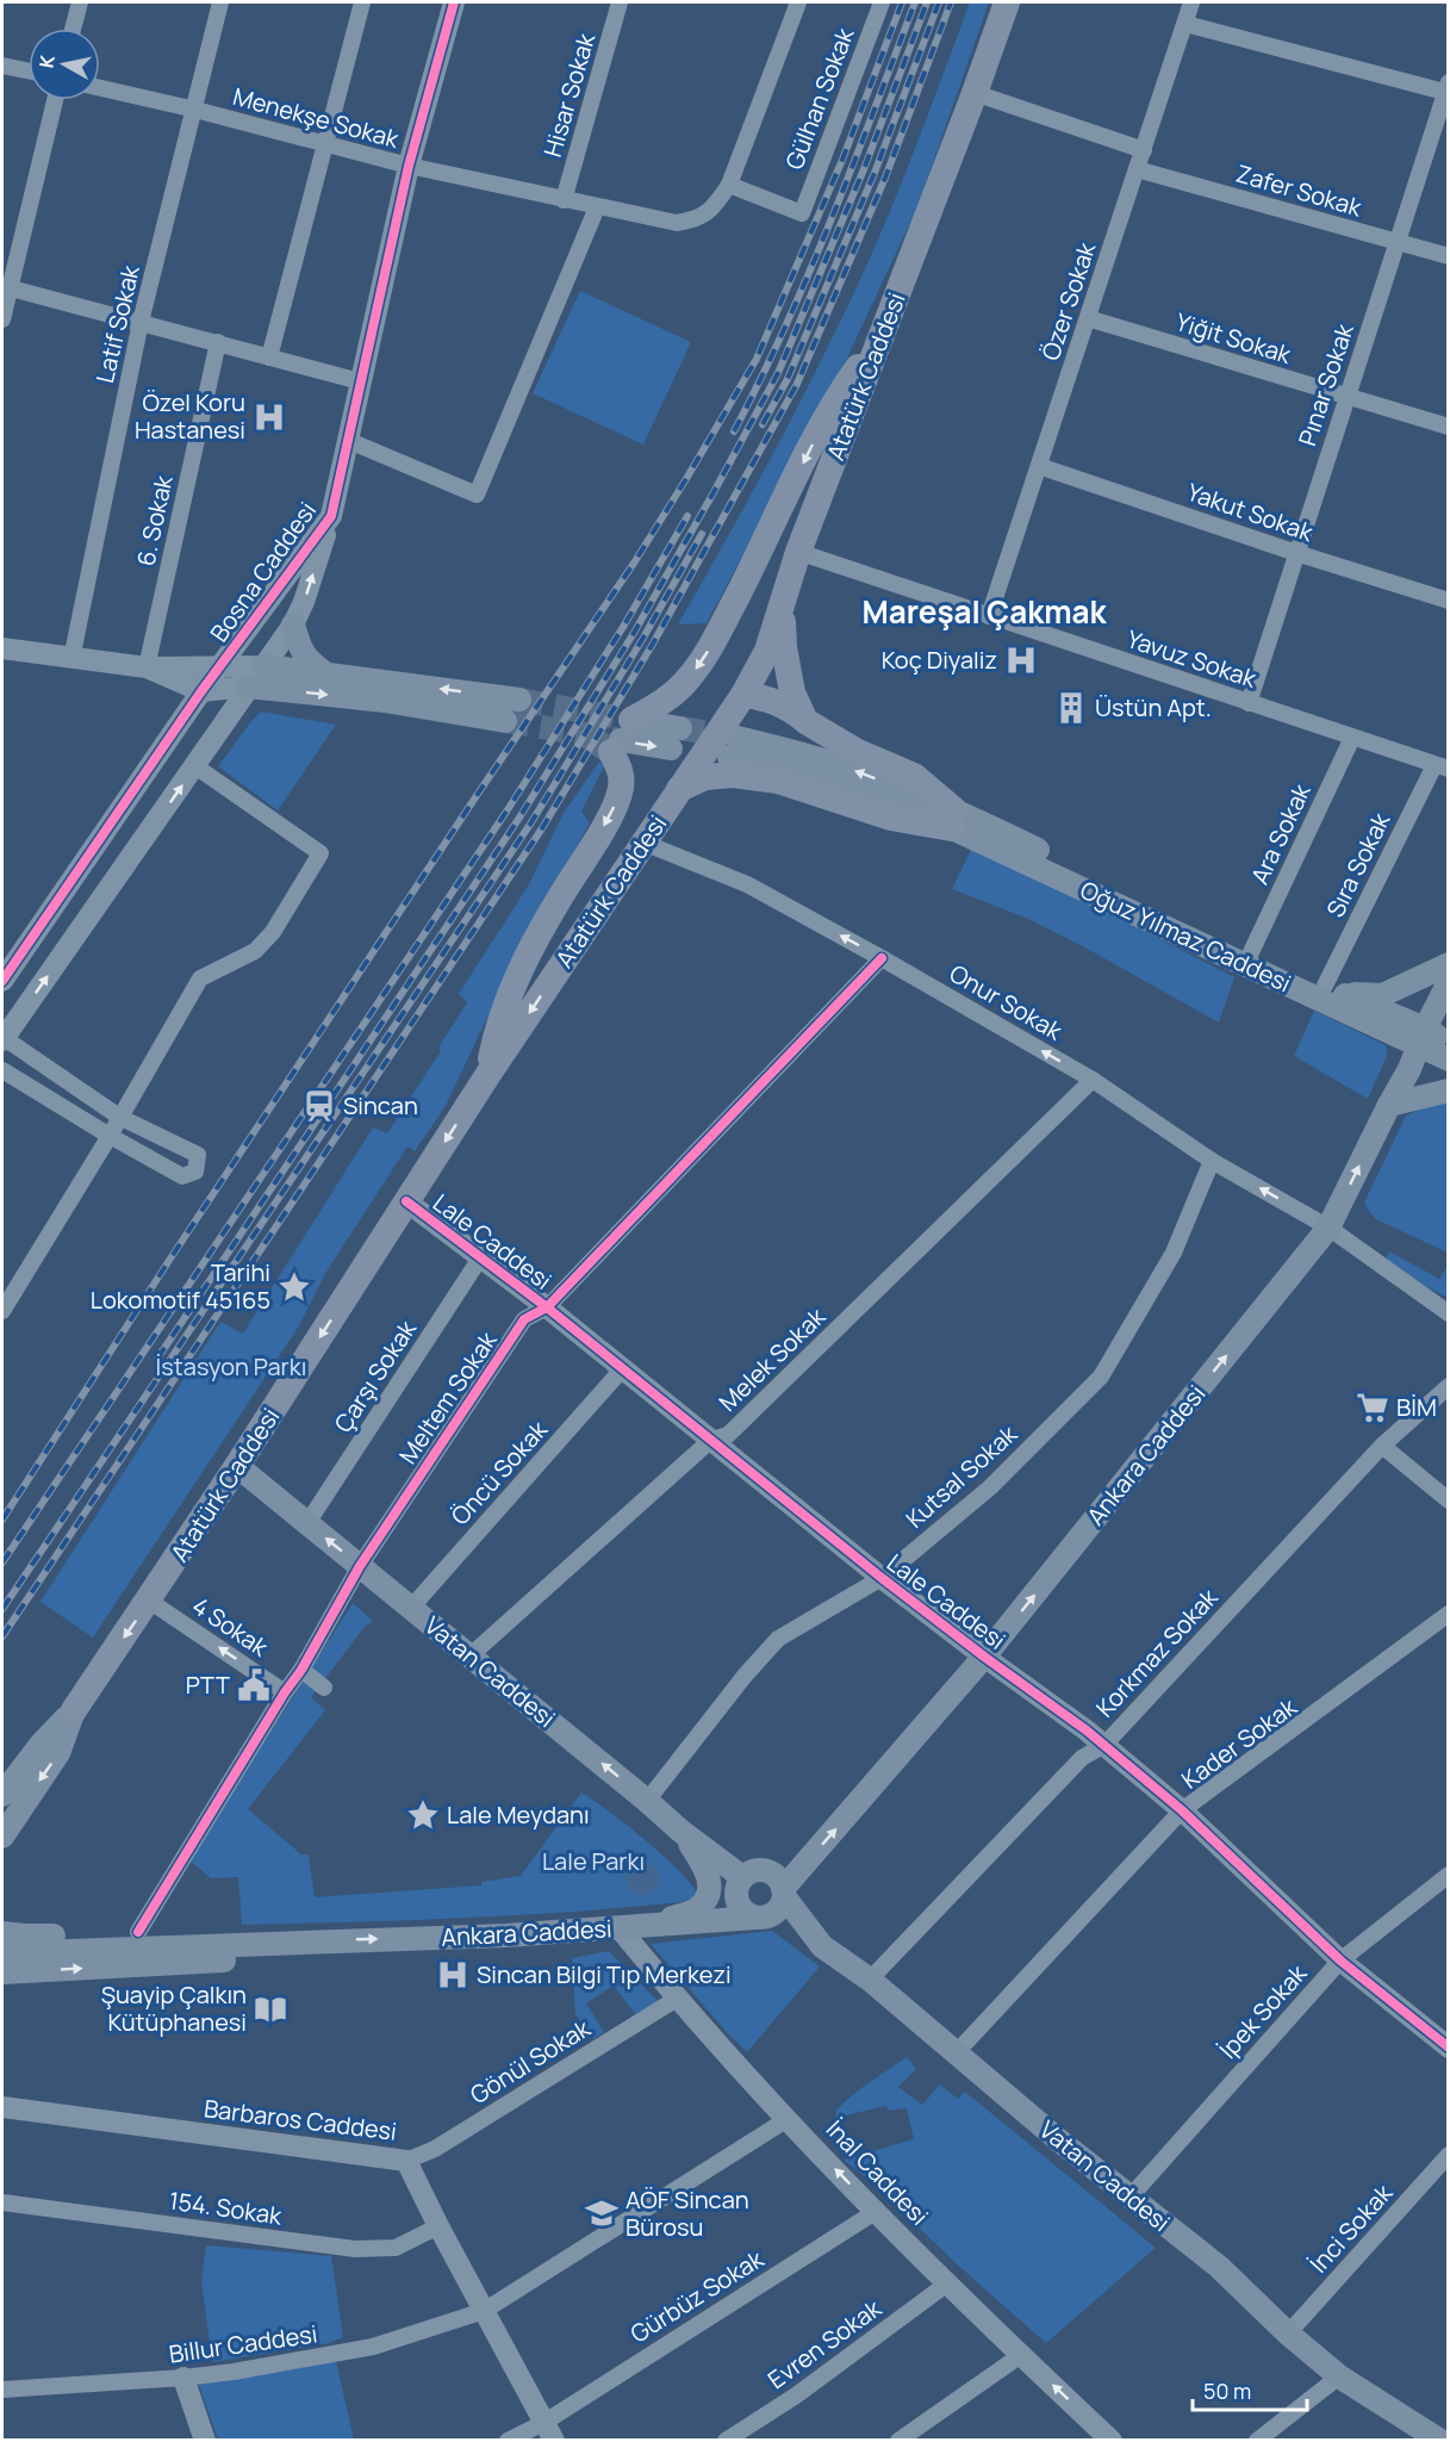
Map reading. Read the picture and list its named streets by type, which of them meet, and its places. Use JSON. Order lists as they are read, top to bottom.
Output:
{
  "streets": {
    "main road": [
      "Atatürk Caddesi",
      "Oğuz Yılmaz Caddesi",
      "Ankara Caddesi",
      "Vatan Caddesi"
    ],
    "street": [
      "Hisar Sokak",
      "Gülhan Sokak",
      "Menekşe Sokak",
      "Zafer Sokak",
      "Özer Sokak",
      "Latif Sokak",
      "Yiğit Sokak",
      "Pınar Sokak",
      "Yakut Sokak",
      "6. Sokak",
      "Bosna Caddesi",
      "Yavuz Sokak",
      "Ara Sokak",
      "Sıra Sokak",
      "Onur Sokak",
      "Lale Caddesi",
      "Melek Sokak",
      "Çarşı Sokak",
      "Meltem Sokak",
      "Öncü Sokak",
      "Kutsal Sokak",
      "4 Sokak",
      "Korkmaz Sokak",
      "Kader Sokak",
      "İpek Sokak",
      "Gönül Sokak",
      "Barbaros Caddesi",
      "İnal Caddesi",
      "154. Sokak",
      "İnci Sokak",
      "Gürbüz Sokak",
      "Billur Caddesi",
      "Evren Sokak"
    ]
  },
  "crossings": [
    ["Hisar Sokak", "Menekşe Sokak"],
    ["Gülhan Sokak", "Menekşe Sokak"],
    ["Menekşe Sokak", "Latif Sokak"],
    ["Menekşe Sokak", "Bosna Caddesi"],
    ["Zafer Sokak", "Özer Sokak"],
    ["Zafer Sokak", "Pınar Sokak"],
    ["Özer Sokak", "Yiğit Sokak"],
    ["Özer Sokak", "Yakut Sokak"],
    ["Özer Sokak", "Yavuz Sokak"],
    ["Yiğit Sokak", "Pınar Sokak"],
    ["Atatürk Caddesi", "Yavuz Sokak"],
    ["Atatürk Caddesi", "Onur Sokak"],
    ["Atatürk Caddesi", "Lale Caddesi"],
    ["Atatürk Caddesi", "4 Sokak"],
    ["Atatürk Caddesi", "Vatan Caddesi"],
    ["Pınar Sokak", "Yakut Sokak"],
    ["Pınar Sokak", "Yavuz Sokak"],
    ["Yavuz Sokak", "Ara Sokak"],
    ["Yavuz Sokak", "Sıra Sokak"],
    ["Ara Sokak", "Oğuz Yılmaz Caddesi"],
    ["Sıra Sokak", "Oğuz Yılmaz Caddesi"],
    ["Oğuz Yılmaz Caddesi", "Ankara Caddesi"],
    ["Onur Sokak", "Melek Sokak"],
    ["Onur Sokak", "Meltem Sokak"],
    ["Onur Sokak", "Ankara Caddesi"],
    ["Onur Sokak", "Kutsal Sokak"],
    ["Lale Caddesi", "Melek Sokak"],
    ["Lale Caddesi", "Çarşı Sokak"],
    ["Lale Caddesi", "Meltem Sokak"],
    ["Lale Caddesi", "Ankara Caddesi"],
    ["Lale Caddesi", "Öncü Sokak"],
    ["Lale Caddesi", "Kutsal Sokak"],
    ["Lale Caddesi", "Korkmaz Sokak"],
    ["Lale Caddesi", "Kader Sokak"],
    ["Lale Caddesi", "İpek Sokak"],
    ["Melek Sokak", "Vatan Caddesi"],
    ["Çarşı Sokak", "Vatan Caddesi"],
    ["Meltem Sokak", "4 Sokak"],
    ["Meltem Sokak", "Vatan Caddesi"],
    ["Ankara Caddesi", "Vatan Caddesi"],
    ["Ankara Caddesi", "İnal Caddesi"],
    ["Öncü Sokak", "Vatan Caddesi"],
    ["Kutsal Sokak", "Vatan Caddesi"],
    ["Korkmaz Sokak", "Vatan Caddesi"],
    ["Vatan Caddesi", "Kader Sokak"],
    ["Vatan Caddesi", "İpek Sokak"],
    ["Vatan Caddesi", "İnci Sokak"],
    ["Gönül Sokak", "Barbaros Caddesi"],
    ["Gönül Sokak", "İnal Caddesi"],
    ["Barbaros Caddesi", "154. Sokak"],
    ["Barbaros Caddesi", "Gürbüz Sokak"],
    ["Barbaros Caddesi", "Billur Caddesi"],
    ["İnal Caddesi", "Gürbüz Sokak"],
    ["İnal Caddesi", "Billur Caddesi"],
    ["İnal Caddesi", "Evren Sokak"]
  ],
  "one_way": [
    "Onur Sokak",
    "Ankara Caddesi",
    "4 Sokak",
    "İnal Caddesi"
  ],
  "districts": ["Mareşal Çakmak"],
  "parks": ["İstasyon Parkı", "Lale Parkı"],
  "places": {
    "hospital": ["Özel Koru Hastanesi", "Koç Diyaliz", "Sincan Bilgi Tıp Merkezi"],
    "building": ["Üstün Apt."],
    "station": ["Sincan"],
    "place": ["Tarihi Lokomotif 45165", "Lale Meydanı"],
    "supermarket": ["BİM"],
    "public building": ["PTT"],
    "library": ["Şuayip Çalkın Kütüphanesi"],
    "school or university": ["AÖF Sincan Bürosu"]
  },
  "scale_bar": "50 m",
  "north": "left"
}
